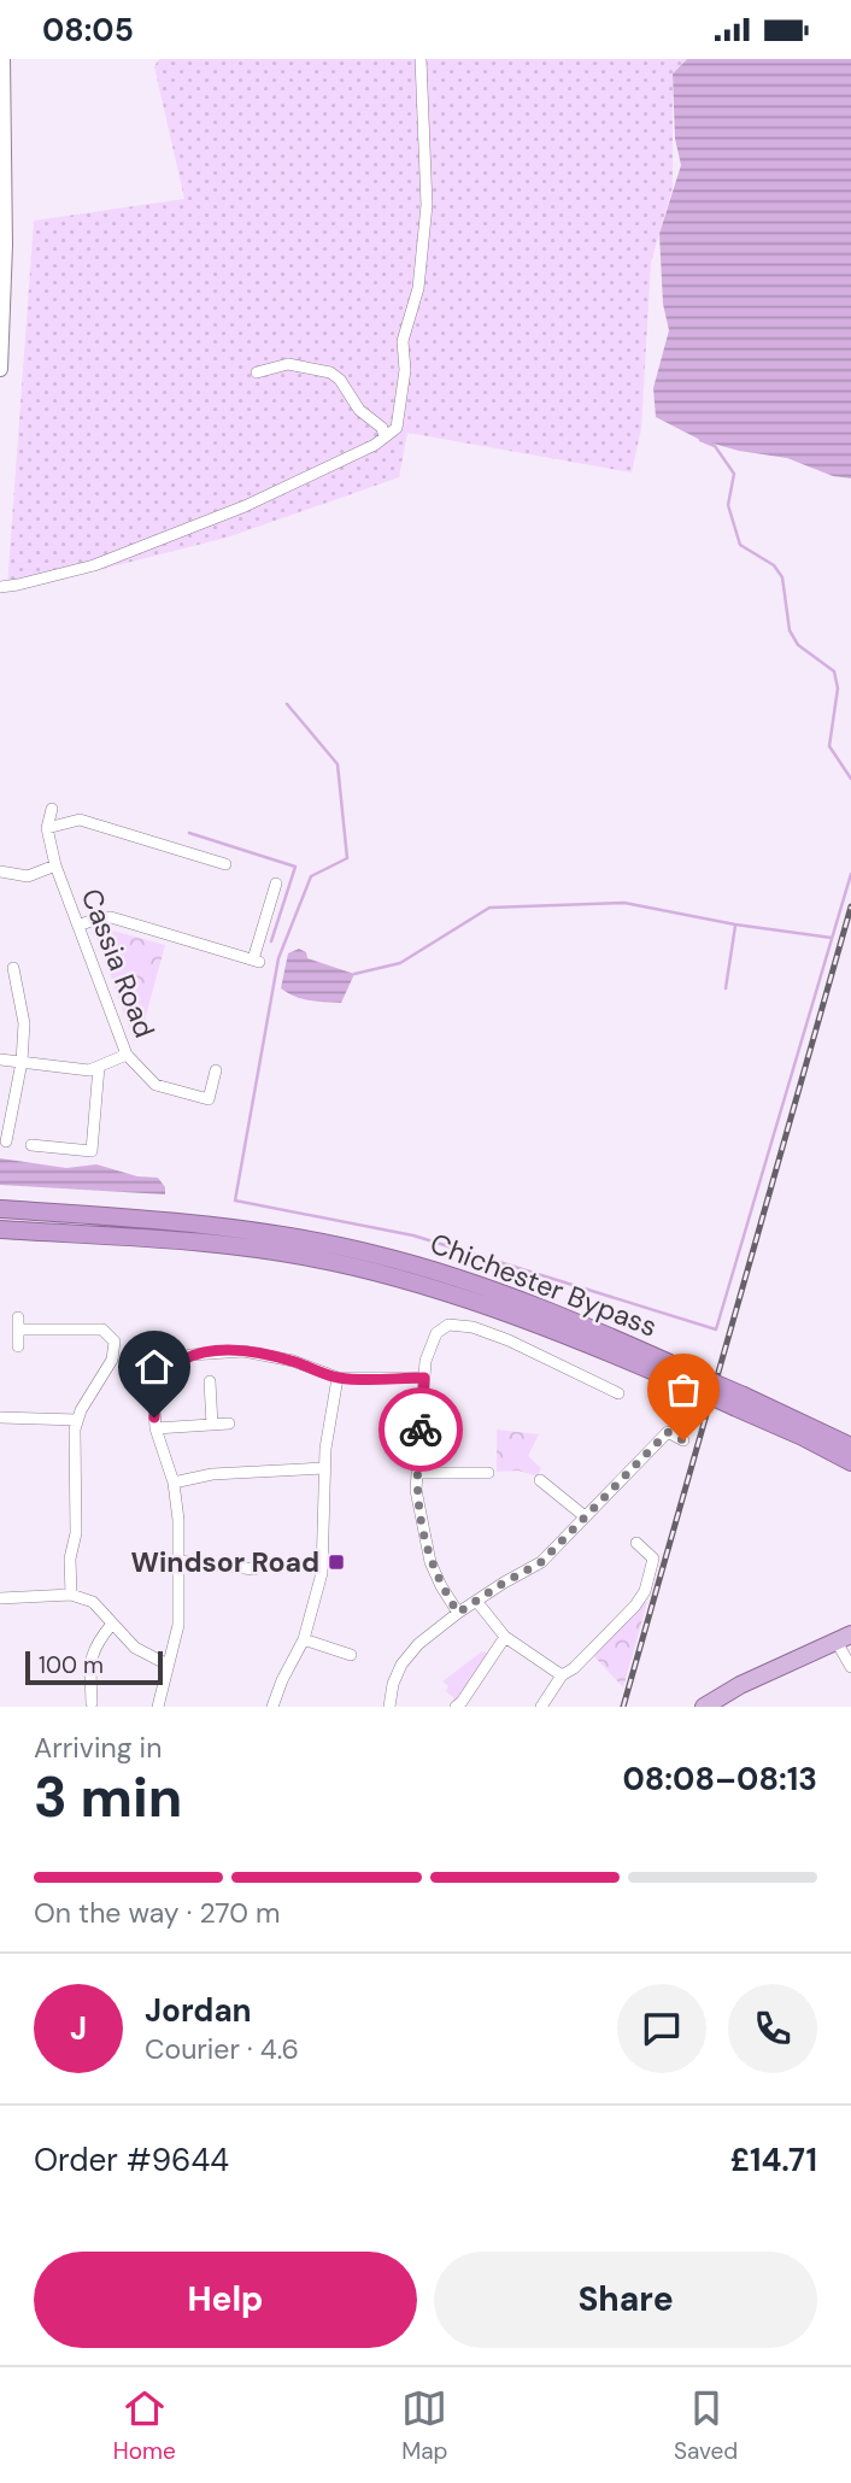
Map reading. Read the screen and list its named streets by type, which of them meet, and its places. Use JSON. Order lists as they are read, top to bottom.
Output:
{
  "streets": {
    "highway": ["Chichester Bypass"],
    "street": ["Cassia Road"]
  },
  "places": {
    "transit": ["Windsor Road"]
  },
  "scale_bar": "100 m",
  "page": {
    "status": "08:05",
    "scale": "100 m",
    "heading": ["3 min", "Arriving in", "08:08–08:13"],
    "panel": [
      "Jordan",
      "Courier · 4.6",
      "Order #9644",
      "£14.71"
    ],
    "bar": "On the way · 270 m",
    "round": "J",
    "buttons": ["Help", "Share"],
    "tabs": ["Home", "Map", "Saved"]
  }
}
